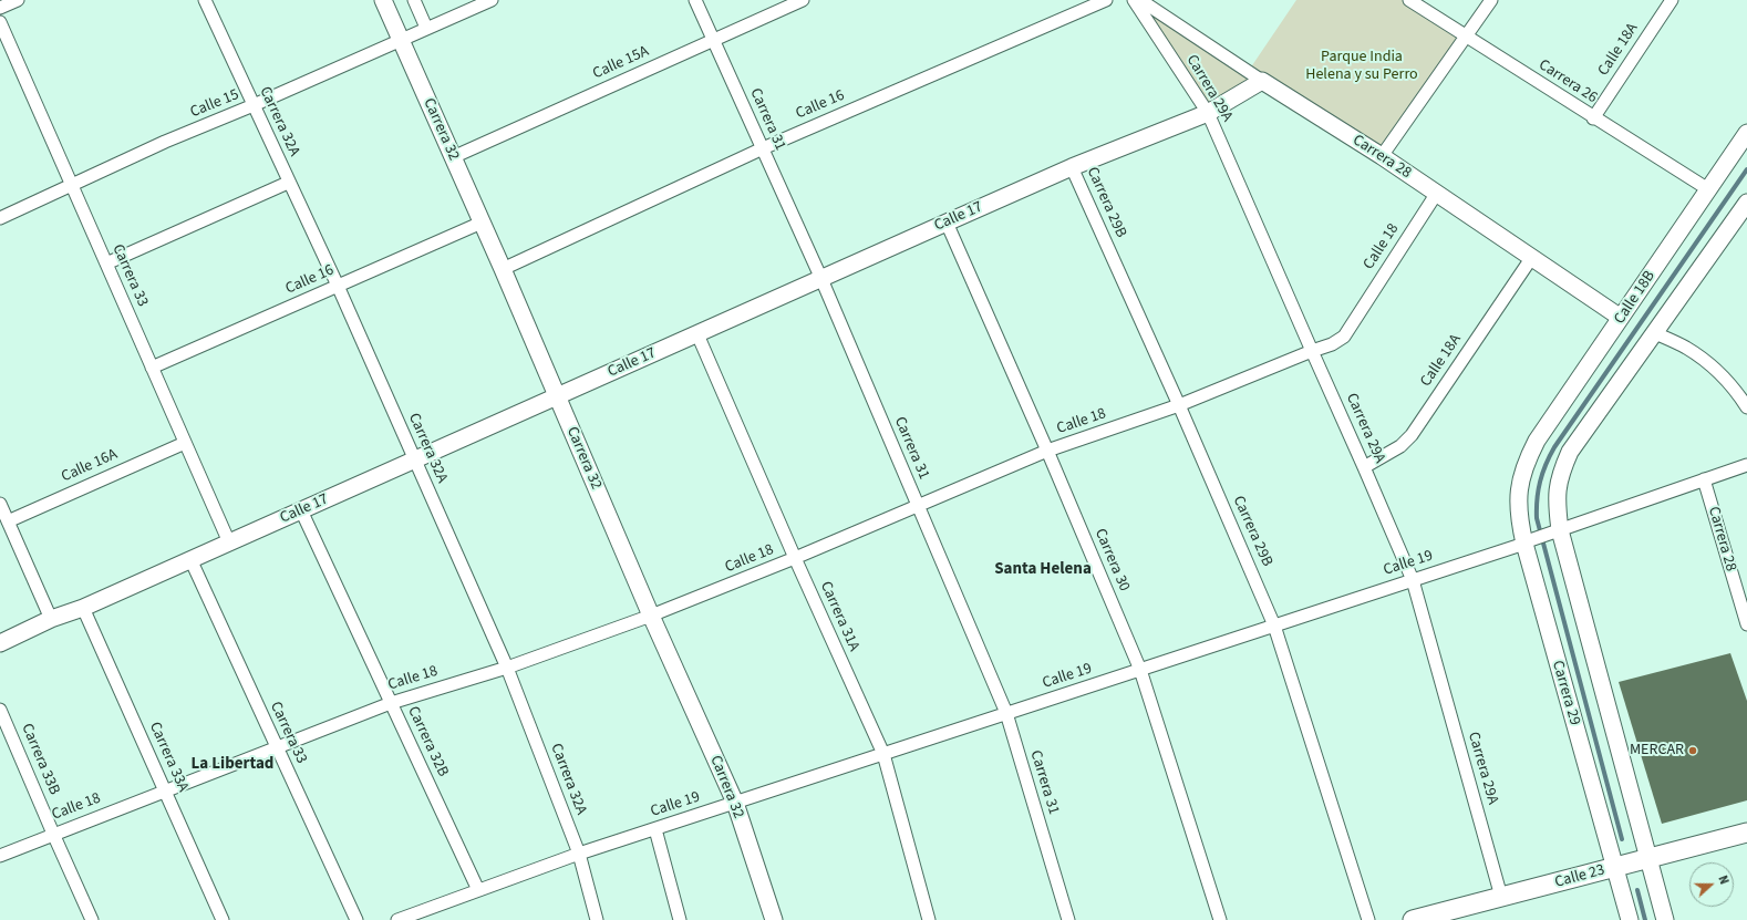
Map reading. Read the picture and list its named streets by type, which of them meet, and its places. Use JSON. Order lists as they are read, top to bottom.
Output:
{
  "streets": {
    "main road": ["Calle 23"],
    "street": [
      "Calle 18A",
      "Calle 15A",
      "Carrera 26",
      "Carrera 29A",
      "Calle 15",
      "Calle 16",
      "Carrera 31",
      "Carrera 32A",
      "Carrera 32",
      "Carrera 28",
      "Carrera 29B",
      "Calle 17",
      "Calle 18",
      "Carrera 33",
      "Calle 18B",
      "Calle 16A",
      "Carrera 30",
      "Calle 19",
      "Carrera 31A",
      "Carrera 29",
      "Carrera 32B",
      "Carrera 33A",
      "Carrera 33B"
    ]
  },
  "crossings": [
    ["Calle 18A", "Carrera 26"],
    ["Calle 18A", "Carrera 29A"],
    ["Calle 18A", "Carrera 28"],
    ["Calle 15A", "Carrera 31"],
    ["Calle 15A", "Carrera 32"],
    ["Carrera 26", "Calle 18B"],
    ["Carrera 29A", "Calle 17"],
    ["Carrera 29A", "Calle 18"],
    ["Carrera 29A", "Calle 19"],
    ["Carrera 29A", "Calle 23"],
    ["Calle 15", "Carrera 32A"],
    ["Calle 15", "Carrera 32"],
    ["Calle 15", "Carrera 33"],
    ["Calle 16", "Carrera 31"],
    ["Calle 16", "Carrera 32A"],
    ["Calle 16", "Carrera 32"],
    ["Calle 16", "Carrera 33"],
    ["Carrera 31", "Calle 17"],
    ["Carrera 31", "Calle 18"],
    ["Carrera 31", "Calle 19"],
    ["Carrera 32A", "Calle 17"],
    ["Carrera 32A", "Calle 18"],
    ["Carrera 32A", "Calle 19"],
    ["Carrera 32", "Calle 17"],
    ["Carrera 32", "Calle 18"],
    ["Carrera 32", "Calle 19"],
    ["Carrera 28", "Calle 17"],
    ["Carrera 28", "Calle 18"],
    ["Carrera 28", "Calle 18B"],
    ["Carrera 28", "Calle 19"],
    ["Carrera 29B", "Calle 17"],
    ["Carrera 29B", "Calle 18"],
    ["Carrera 29B", "Calle 19"],
    ["Calle 17", "Carrera 33"],
    ["Calle 17", "Carrera 30"],
    ["Calle 17", "Carrera 31A"],
    ["Calle 17", "Carrera 32B"],
    ["Calle 17", "Carrera 33A"],
    ["Calle 18", "Carrera 33"],
    ["Calle 18", "Carrera 30"],
    ["Calle 18", "Carrera 31A"],
    ["Calle 18", "Carrera 32B"],
    ["Calle 18", "Carrera 33A"],
    ["Calle 18", "Carrera 33B"],
    ["Carrera 33", "Calle 16A"],
    ["Calle 18B", "Carrera 29"],
    ["Carrera 30", "Calle 19"],
    ["Calle 19", "Carrera 31A"],
    ["Calle 19", "Carrera 29"],
    ["Calle 19", "Carrera 32B"],
    ["Carrera 29", "Calle 23"]
  ],
  "districts": ["Santa Helena", "La Libertad"],
  "parks": ["Parque India Helena y su Perro"],
  "places": ["MERCAR"],
  "north": "right"
}
